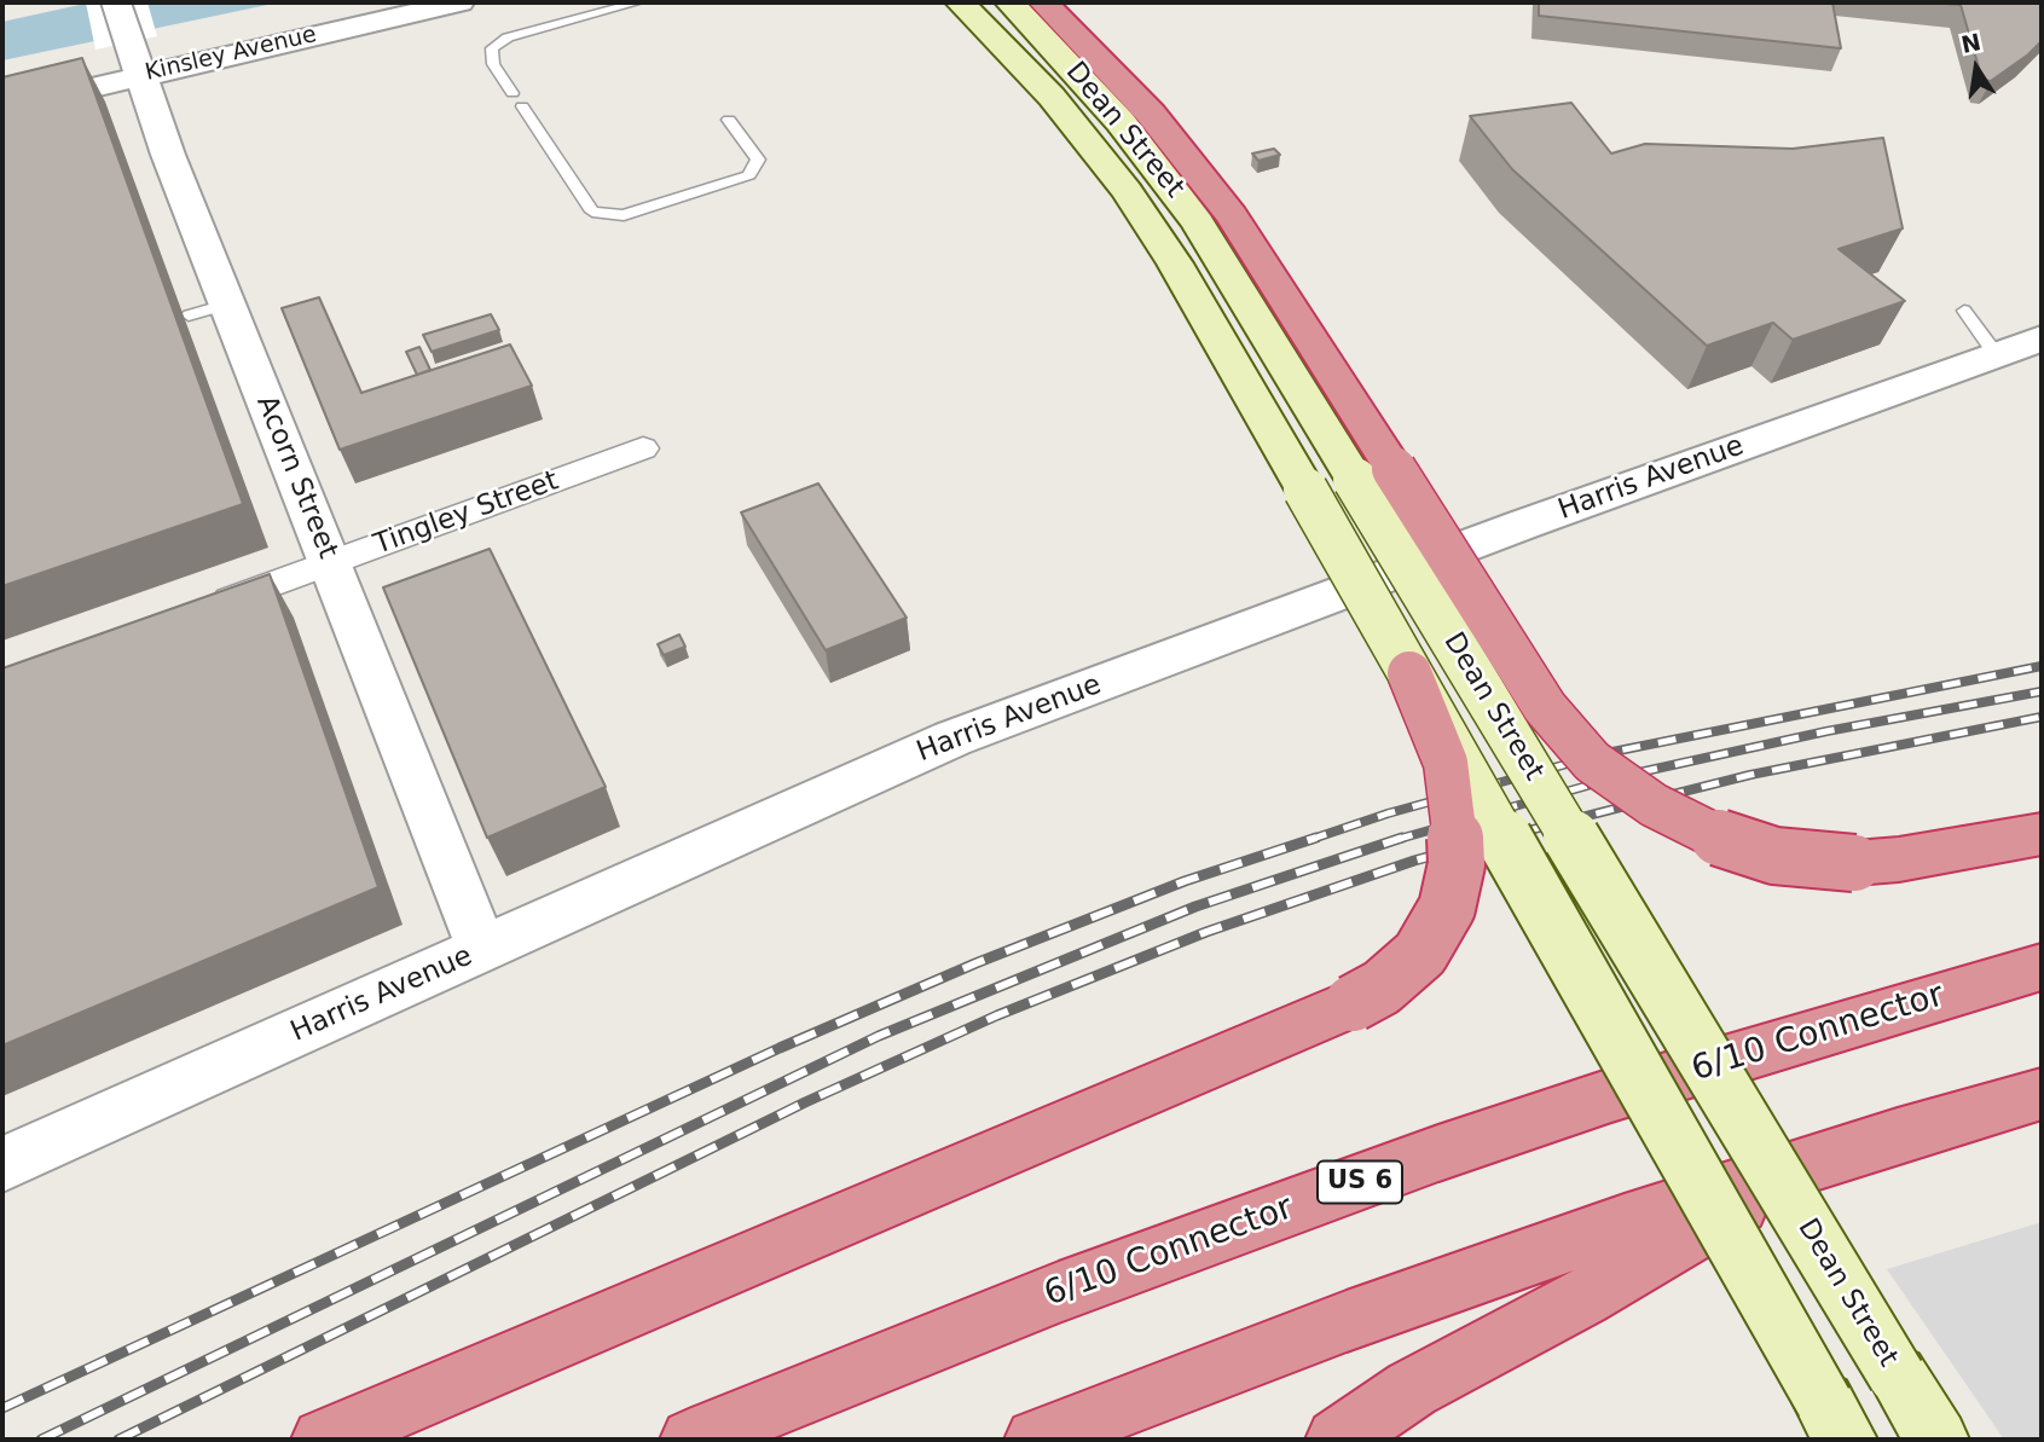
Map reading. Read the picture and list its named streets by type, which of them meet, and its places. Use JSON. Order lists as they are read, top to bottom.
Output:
{
  "streets": {
    "highway": ["6/10 Connector", "US 6"],
    "main road": ["Dean Street"],
    "street": [
      "Kinsley Avenue",
      "Acorn Street",
      "Harris Avenue",
      "Tingley Street"
    ]
  },
  "crossings": [
    ["Kinsley Avenue", "Acorn Street"],
    ["Acorn Street", "Harris Avenue"],
    ["Acorn Street", "Tingley Street"]
  ],
  "north": "top"
}
